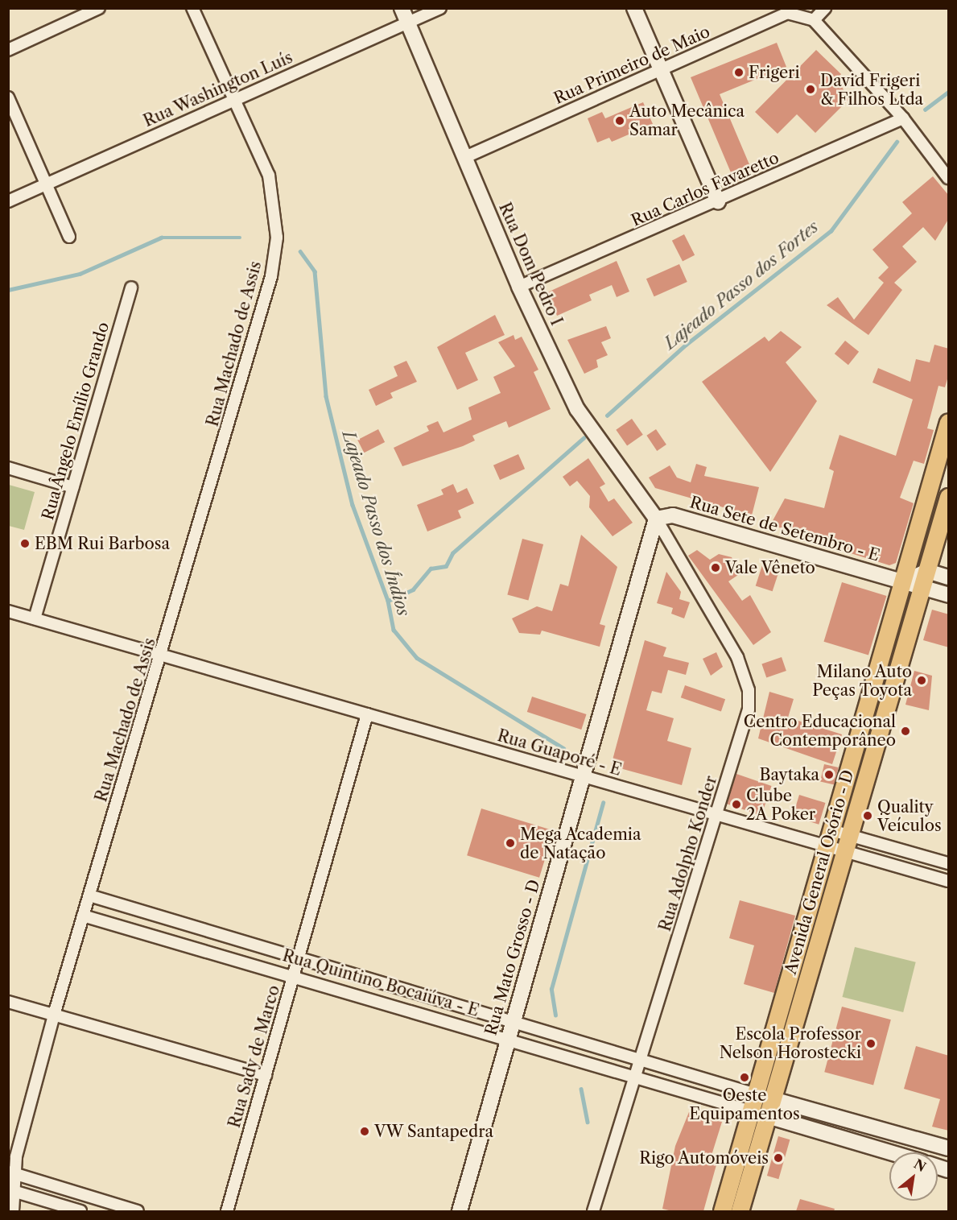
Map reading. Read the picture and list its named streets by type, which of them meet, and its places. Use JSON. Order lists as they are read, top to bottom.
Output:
{
  "streets": {
    "main road": ["Avenida General Osório - D"],
    "street": [
      "Rua Primeiro de Maio",
      "Rua Washington Luís",
      "Rua Carlos Favaretto",
      "Rua Dom Pedro I",
      "Rua Machado de Assis",
      "Rua Ângelo Emílio Grando",
      "Rua Sete de Setembro - E",
      "Rua Guaporé - E",
      "Rua Adolpho Konder",
      "Rua Mato Grosso - D",
      "Rua Quintino Bocaiúva - E",
      "Rua Sady de Marco"
    ]
  },
  "crossings": [
    ["Rua Primeiro de Maio", "Rua Dom Pedro I"],
    ["Rua Washington Luís", "Rua Dom Pedro I"],
    ["Rua Washington Luís", "Rua Machado de Assis"],
    ["Rua Carlos Favaretto", "Rua Dom Pedro I"],
    ["Rua Dom Pedro I", "Rua Sete de Setembro - E"],
    ["Rua Dom Pedro I", "Rua Adolpho Konder"],
    ["Rua Dom Pedro I", "Rua Mato Grosso - D"],
    ["Rua Machado de Assis", "Rua Guaporé - E"],
    ["Rua Machado de Assis", "Rua Quintino Bocaiúva - E"],
    ["Rua Ângelo Emílio Grando", "Rua Guaporé - E"],
    ["Rua Sete de Setembro - E", "Rua Adolpho Konder"],
    ["Rua Sete de Setembro - E", "Avenida General Osório - D"],
    ["Rua Sete de Setembro - E", "Rua Mato Grosso - D"],
    ["Rua Guaporé - E", "Rua Adolpho Konder"],
    ["Rua Guaporé - E", "Avenida General Osório - D"],
    ["Rua Guaporé - E", "Rua Mato Grosso - D"],
    ["Rua Guaporé - E", "Rua Sady de Marco"],
    ["Rua Adolpho Konder", "Rua Mato Grosso - D"],
    ["Rua Adolpho Konder", "Rua Quintino Bocaiúva - E"],
    ["Avenida General Osório - D", "Rua Quintino Bocaiúva - E"],
    ["Rua Mato Grosso - D", "Rua Quintino Bocaiúva - E"],
    ["Rua Quintino Bocaiúva - E", "Rua Sady de Marco"]
  ],
  "water": ["Lajeado Passo dos Fortes", "Lajeado Passo dos Índios"],
  "places": [
    "Frigeri",
    "David Frigeri & Filhos Ltda",
    "Auto Mecânica Samar",
    "EBM Rui Barbosa",
    "Vale Vêneto",
    "Milano Auto Peças Toyota",
    "Centro Educacional Contemporâneo",
    "Baytaka",
    "Clube 2A Poker",
    "Quality Veículos",
    "Mega Academia de Natação",
    "Escola Professor Nelson Horostecki",
    "Oeste Equipamentos",
    "VW Santapedra",
    "Rigo Automóveis"
  ],
  "north": "top right"
}
